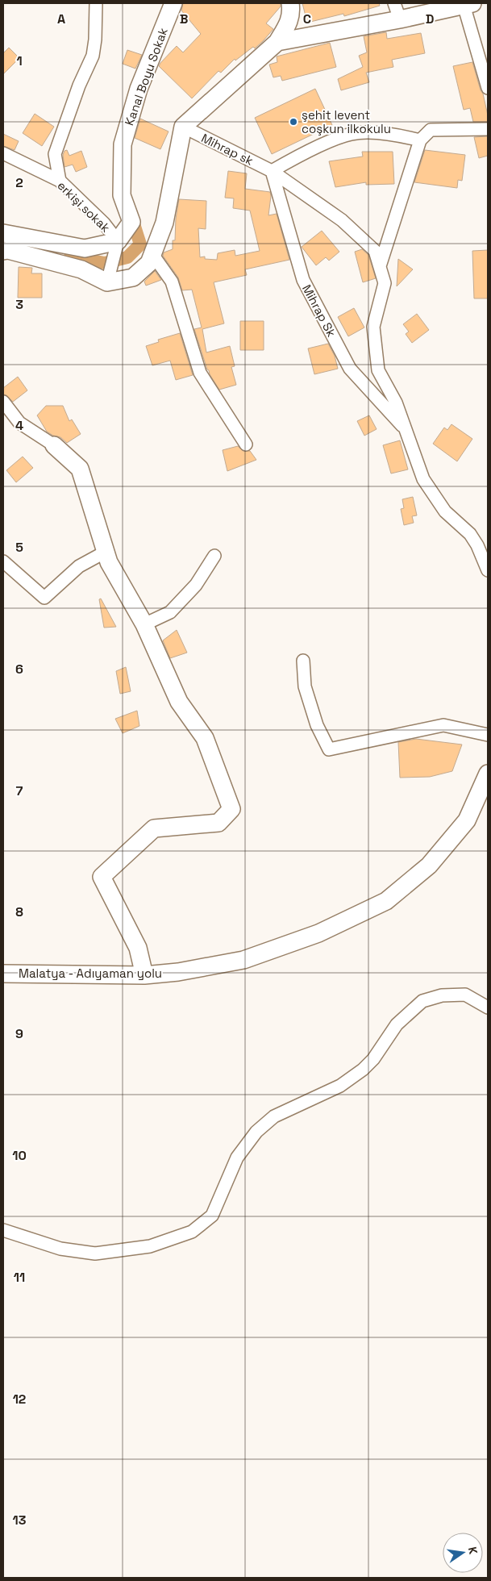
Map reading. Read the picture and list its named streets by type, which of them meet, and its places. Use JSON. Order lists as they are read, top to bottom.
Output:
{
  "streets": {
    "main road": ["Kanal Boyu Sokak", "Malatya - Adıyaman yolu"],
    "street": ["Mihrap sk", "erkişi sokak", "Mihrap Sk"]
  },
  "crossings": [
    ["Kanal Boyu Sokak", "erkişi sokak"],
    ["Mihrap sk", "Mihrap Sk"]
  ],
  "places": ["şehit levent coşkun ilkokulu"],
  "north": "right",
  "grid": {
    "columns": [
      "A",
      "B",
      "C",
      "D"
    ],
    "rows": [
      "1",
      "2",
      "3",
      "4",
      "5",
      "6",
      "7",
      "8",
      "9",
      "10",
      "11",
      "12",
      "13"
    ]
  }
}
